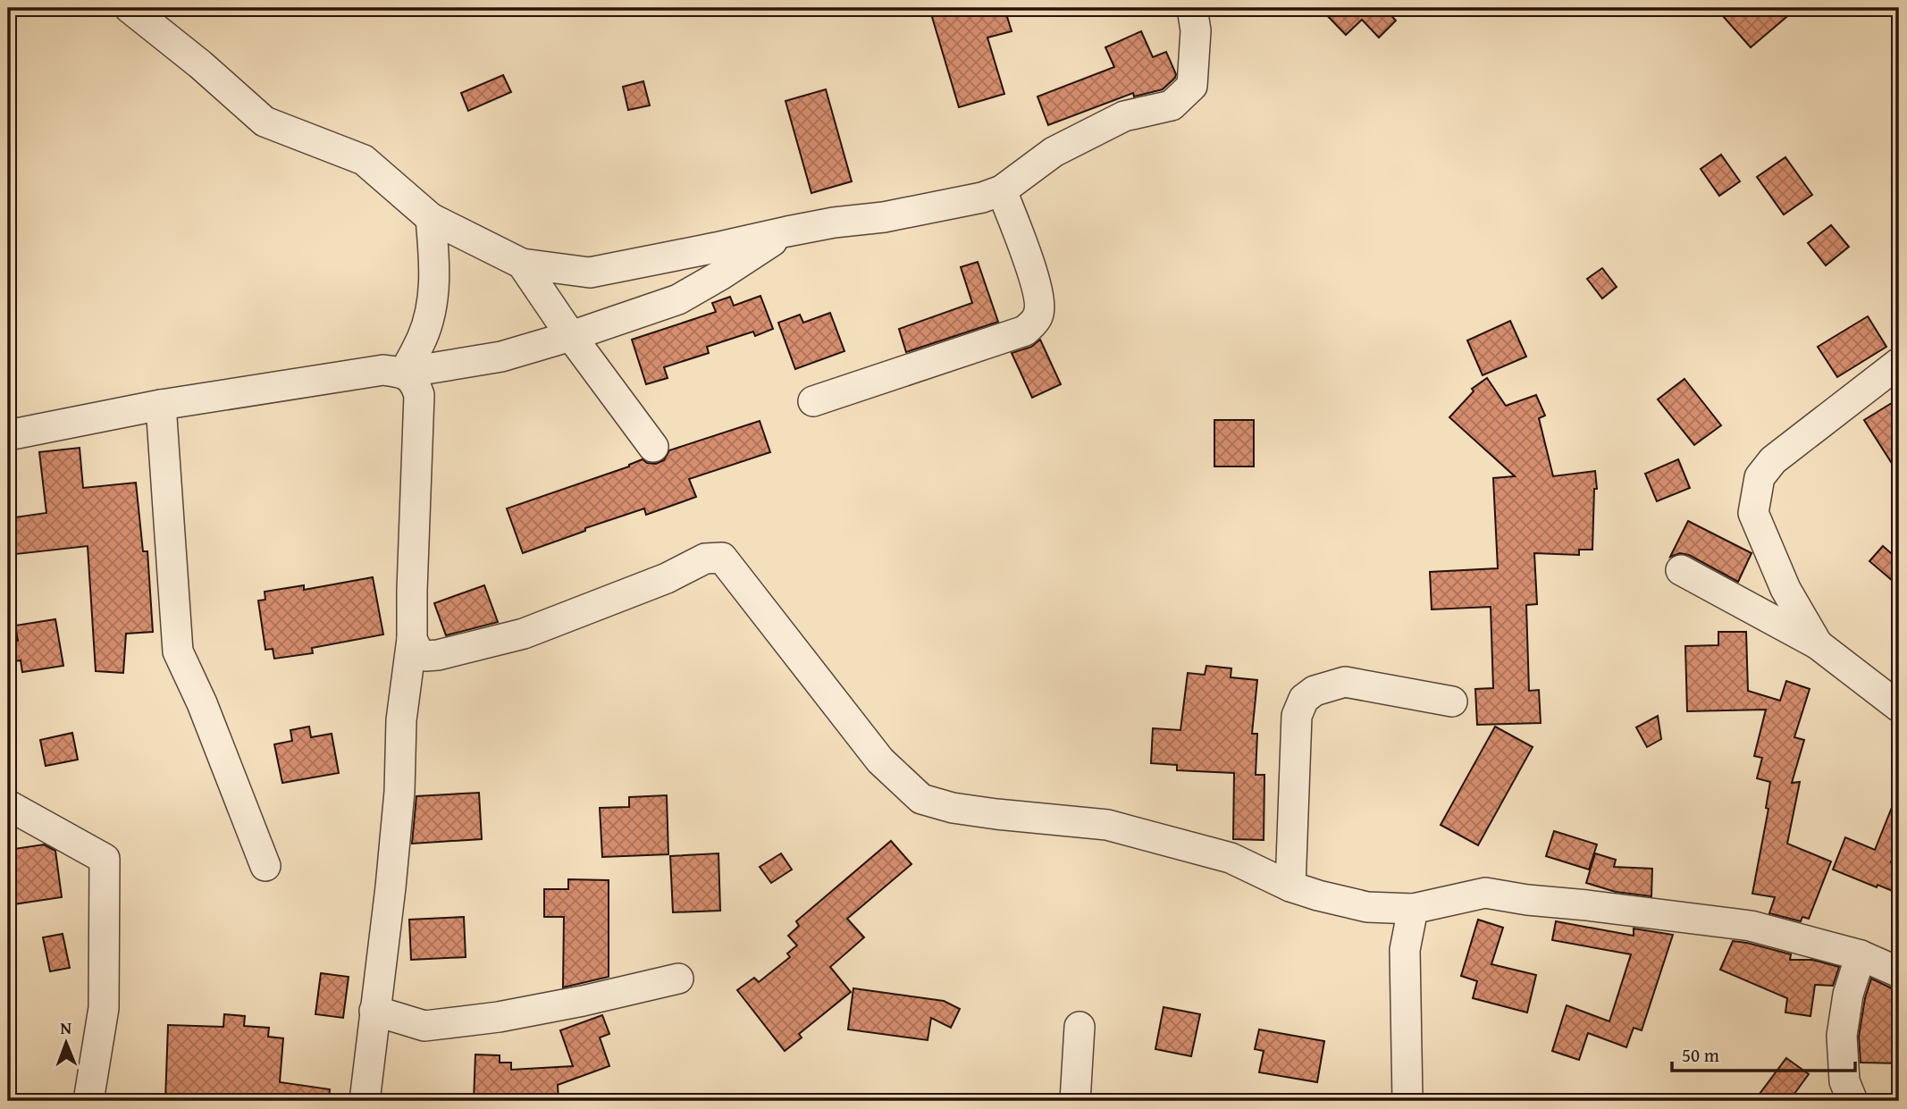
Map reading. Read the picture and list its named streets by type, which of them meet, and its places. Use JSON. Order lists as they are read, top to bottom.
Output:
{
  "scale_bar": "50 m",
  "north": "top"
}
